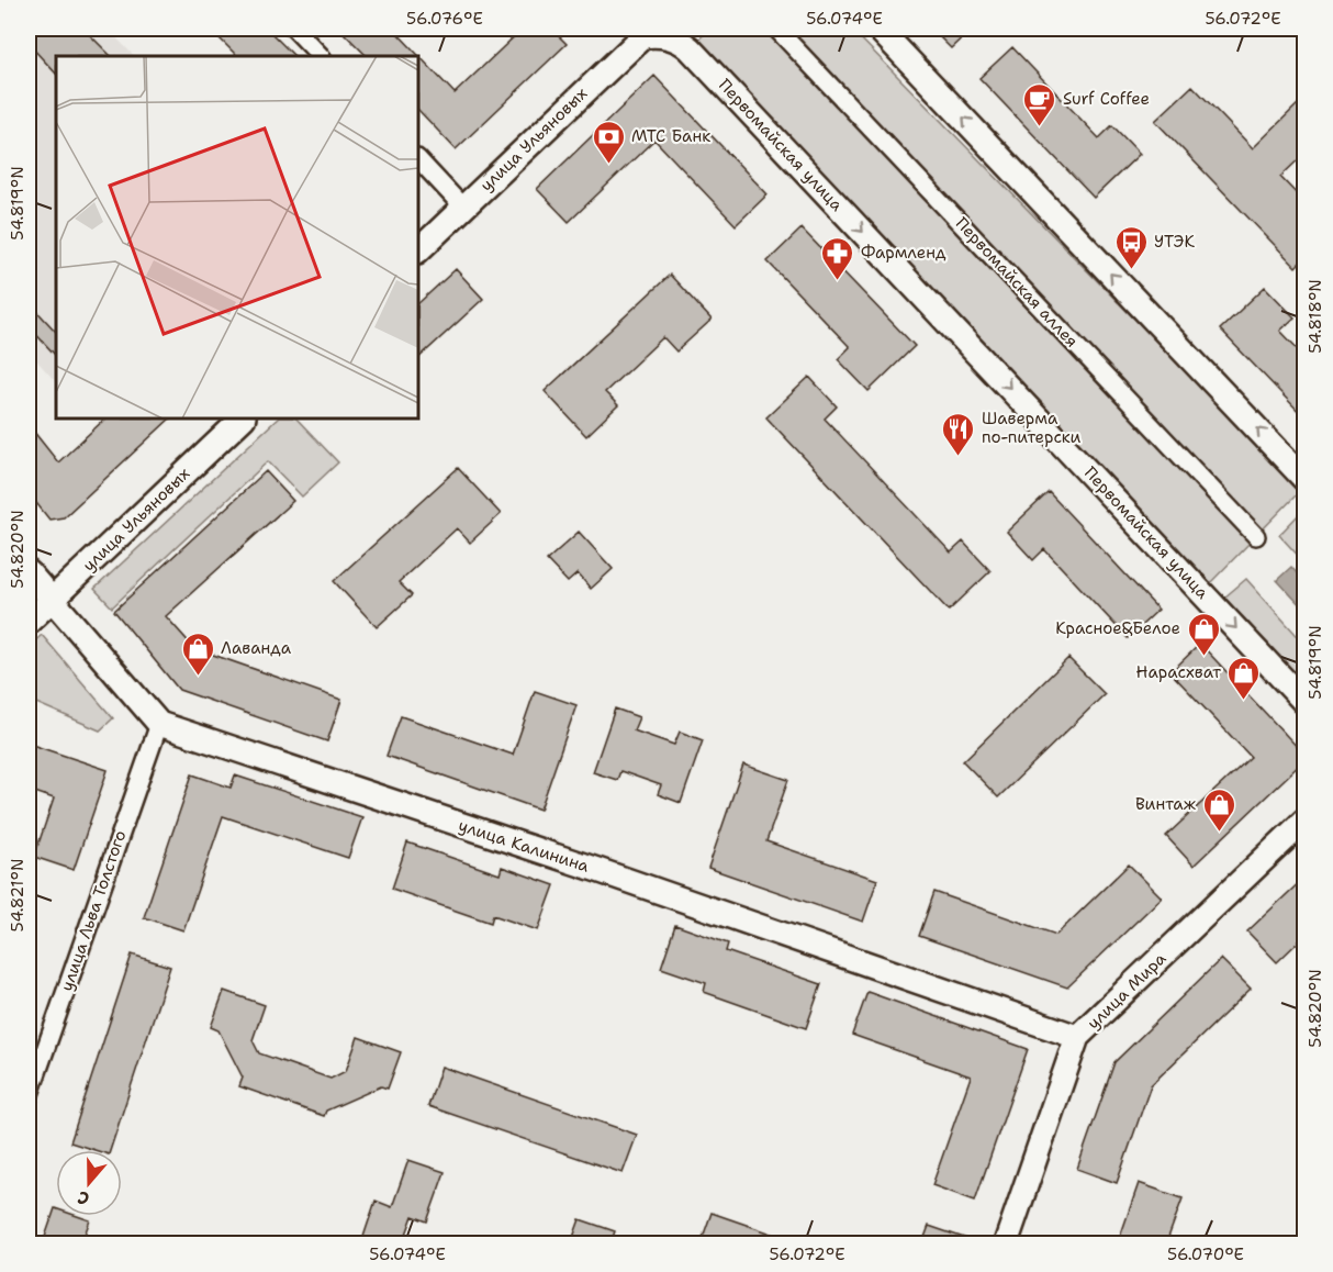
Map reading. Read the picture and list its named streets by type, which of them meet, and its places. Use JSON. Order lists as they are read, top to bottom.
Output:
{
  "streets": {
    "main road": [
      "улица Ульяновых",
      "Первомайская улица",
      "улица Калинина",
      "улица Мира"
    ],
    "street": ["Первомайская аллея", "улица Льва Толстого"]
  },
  "crossings": [
    ["улица Ульяновых", "Первомайская улица"],
    ["улица Калинина", "улица Льва Толстого"],
    ["улица Калинина", "улица Мира"]
  ],
  "places": {
    "cafe": ["Surf Coffee"],
    "bank": ["МТС Банк"],
    "bus stop": ["УТЭК"],
    "pharmacy": ["Фармленд"],
    "restaurant": ["Шаверма по-питерски"],
    "shop": [
      "Красное&Белое",
      "Лаванда",
      "Нарасхват",
      "Винтаж"
    ]
  },
  "north": "bottom",
  "coordinates": [
    "56.076°E",
    "56.074°E",
    "56.072°E",
    "54.819°N",
    "54.818°N",
    "54.820°N",
    "54.821°N",
    "56.070°E"
  ]
}
